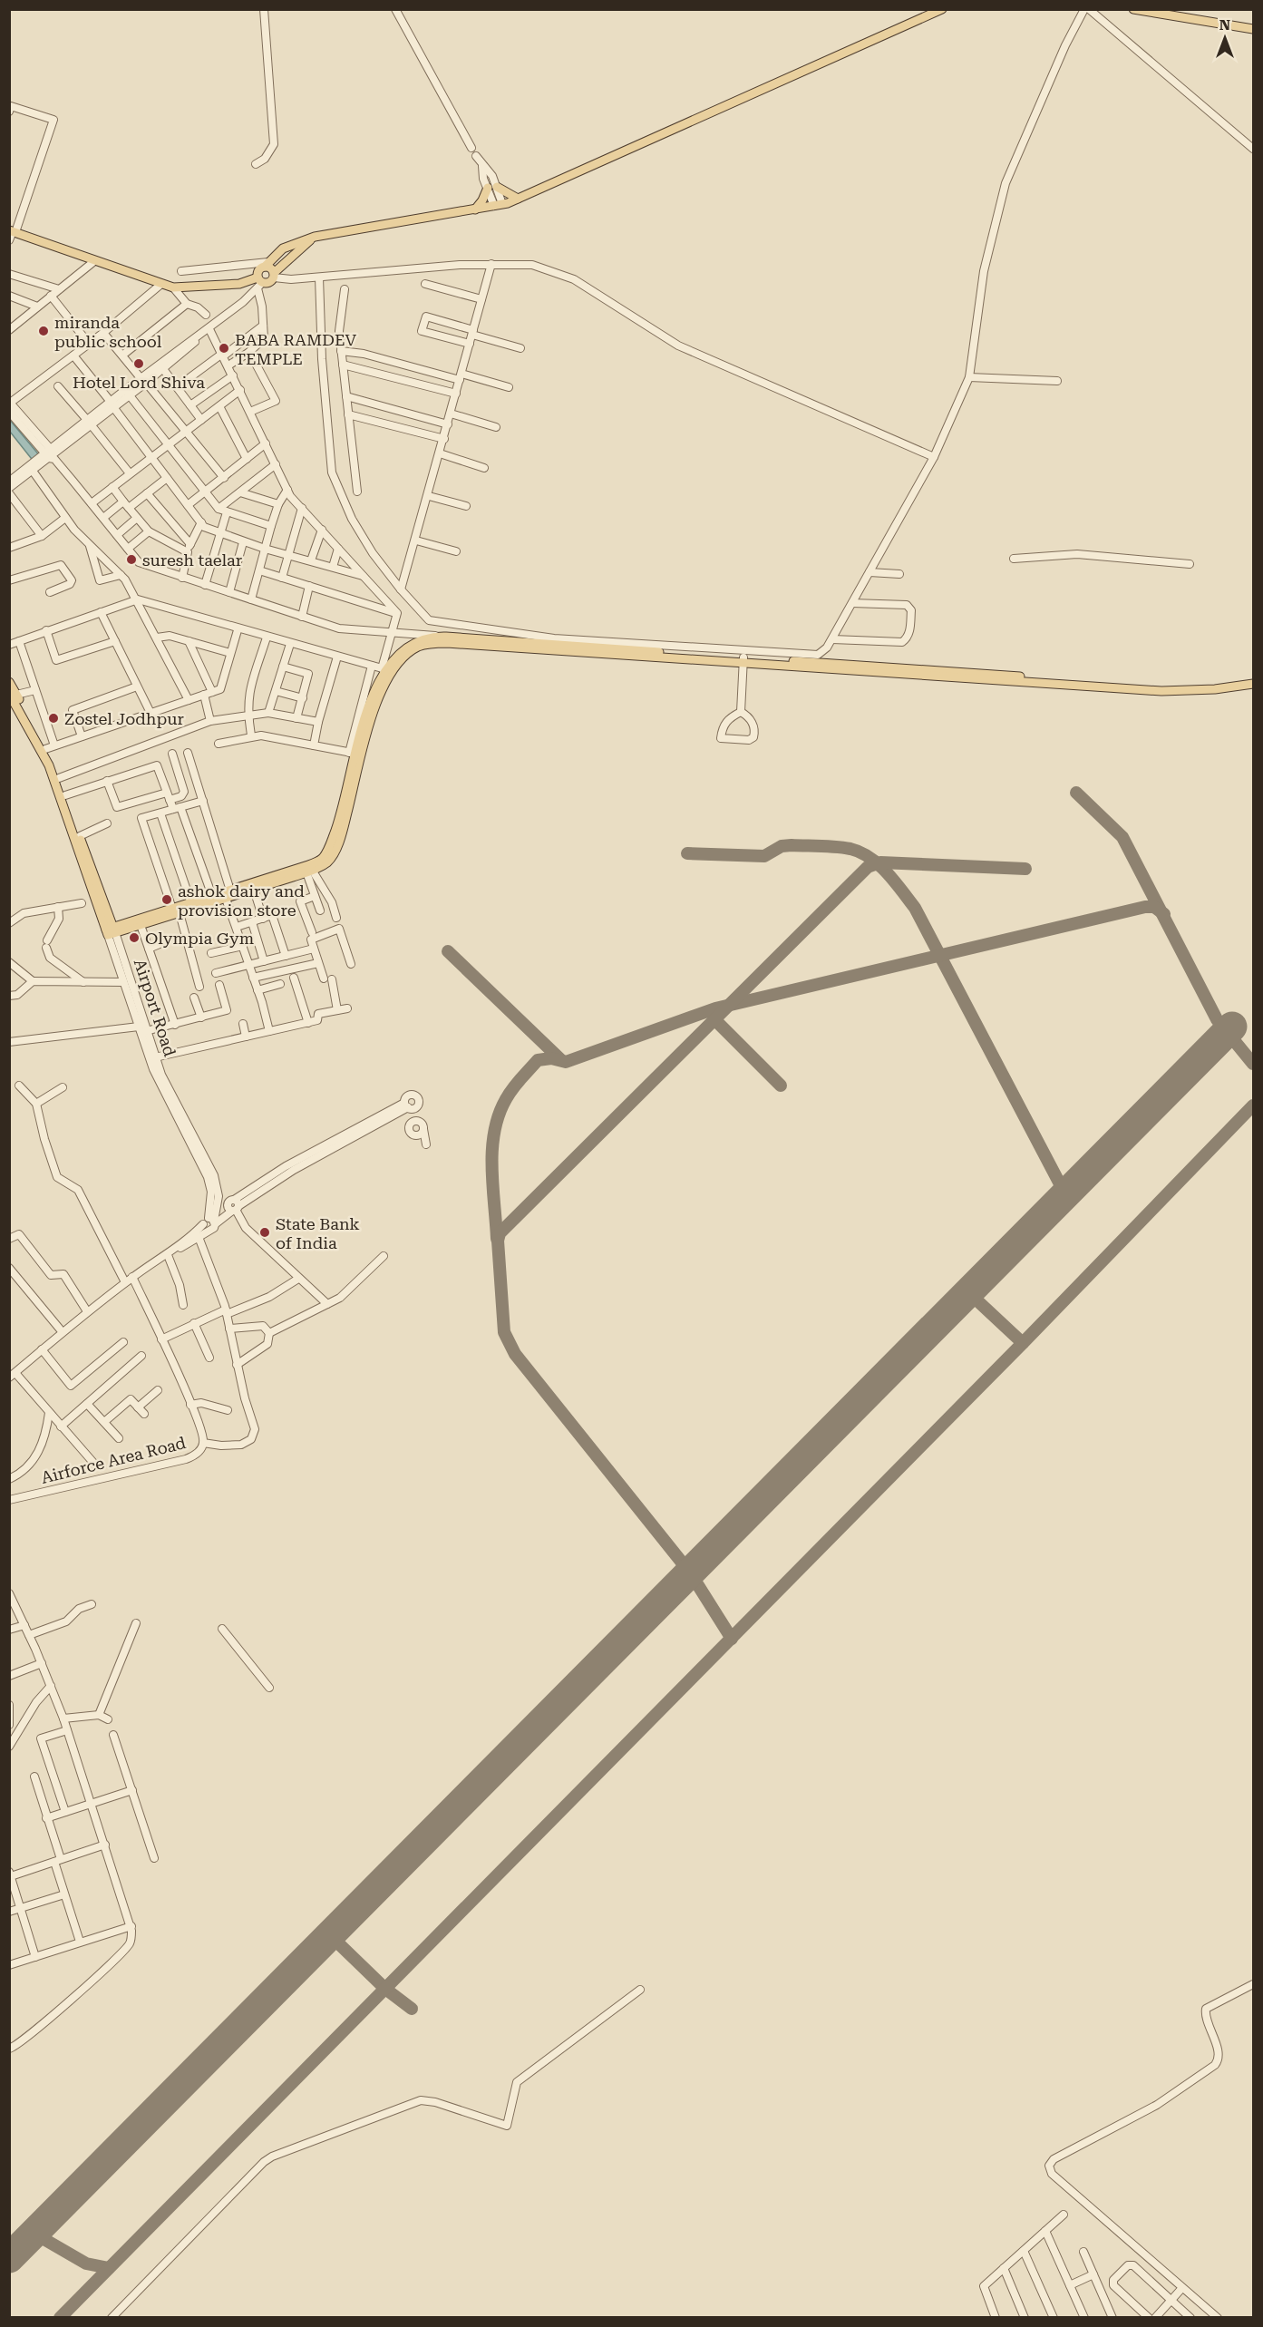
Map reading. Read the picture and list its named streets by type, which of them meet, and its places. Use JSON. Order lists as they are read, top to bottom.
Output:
{
  "streets": {
    "main road": ["Airport Road"],
    "street": ["Airforce Area Road"]
  },
  "places": [
    "miranda public school",
    "BABA RAMDEV TEMPLE",
    "Hotel Lord Shiva",
    "suresh taelar",
    "Zostel Jodhpur",
    "ashok dairy and provision store",
    "Olympia Gym",
    "State Bank of India"
  ],
  "north": "top"
}
